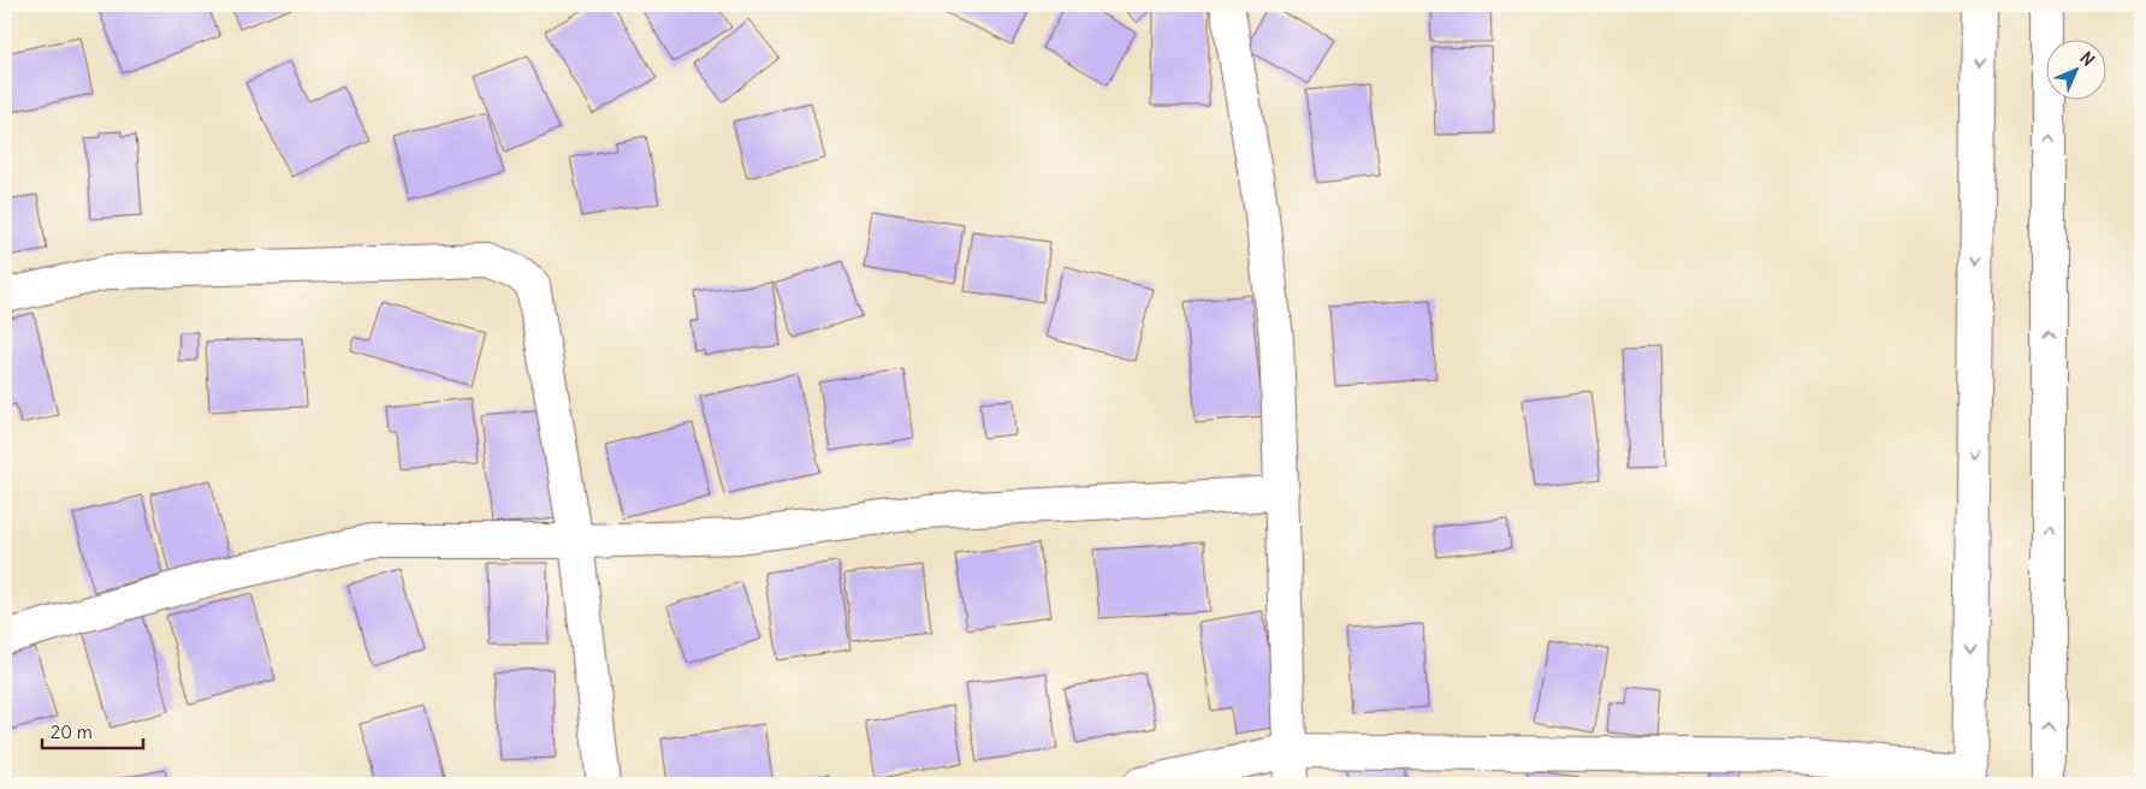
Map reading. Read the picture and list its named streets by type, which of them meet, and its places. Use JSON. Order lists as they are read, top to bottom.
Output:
{
  "scale_bar": "20 m",
  "north": "top right"
}
